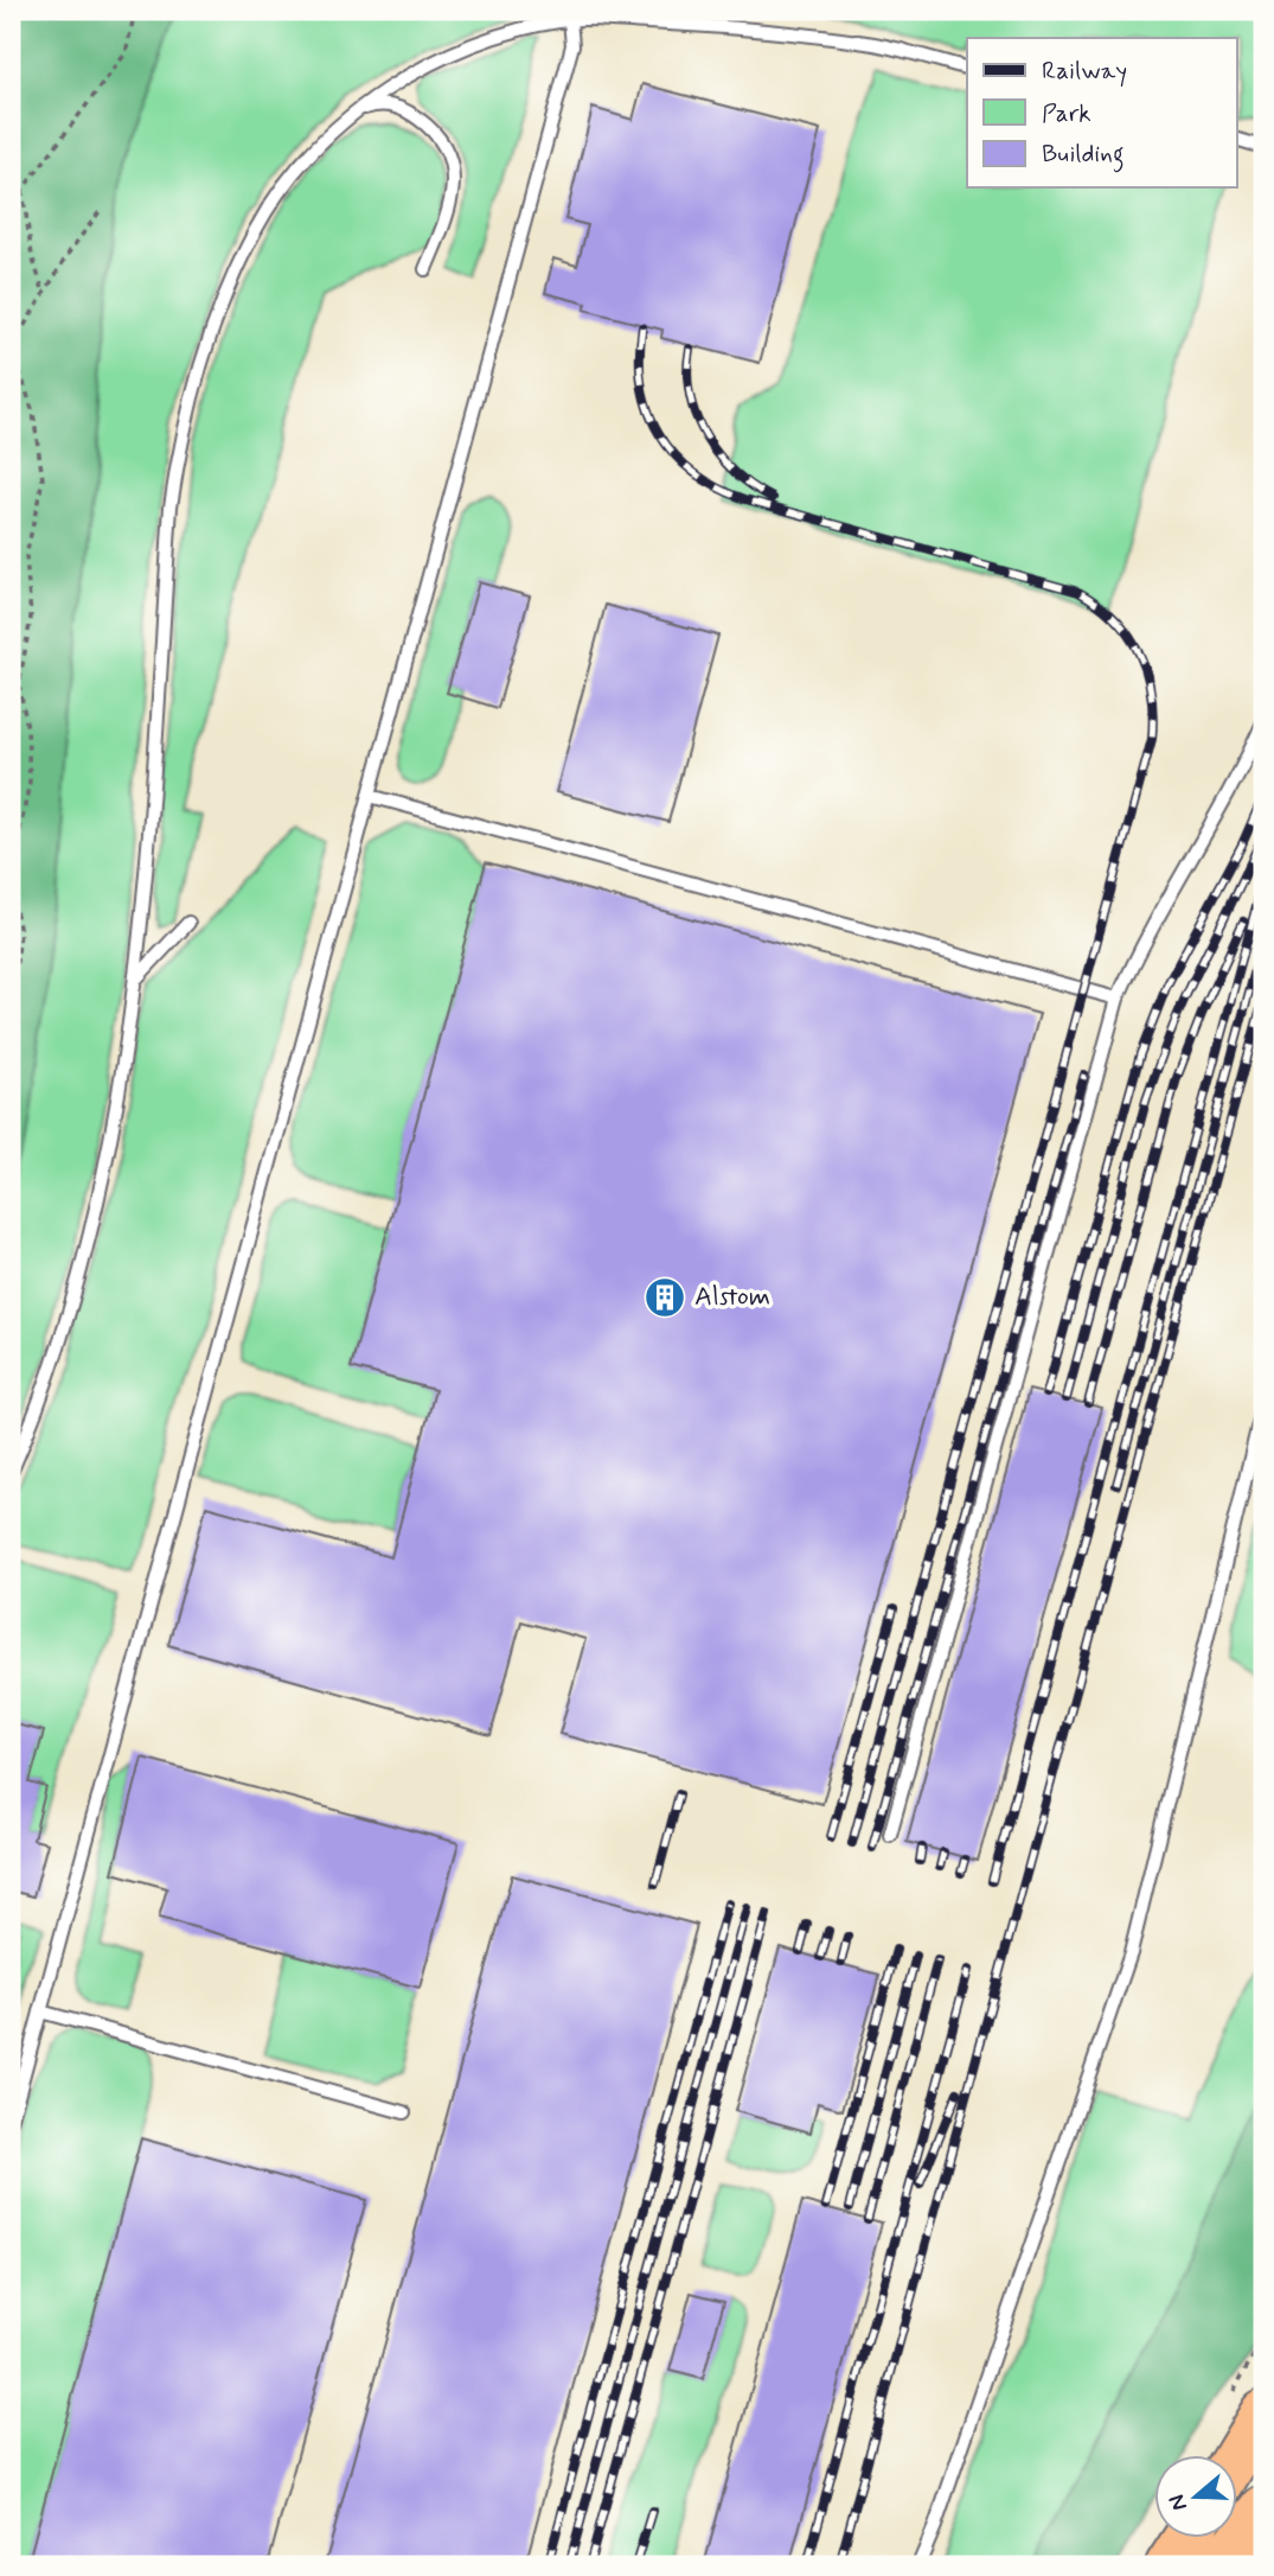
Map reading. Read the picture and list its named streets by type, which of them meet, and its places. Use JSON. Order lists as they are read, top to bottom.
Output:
{
  "places": {
    "building": ["Alstom"]
  },
  "legend": ["Railway", "Park", "Building"],
  "north": "left"
}
